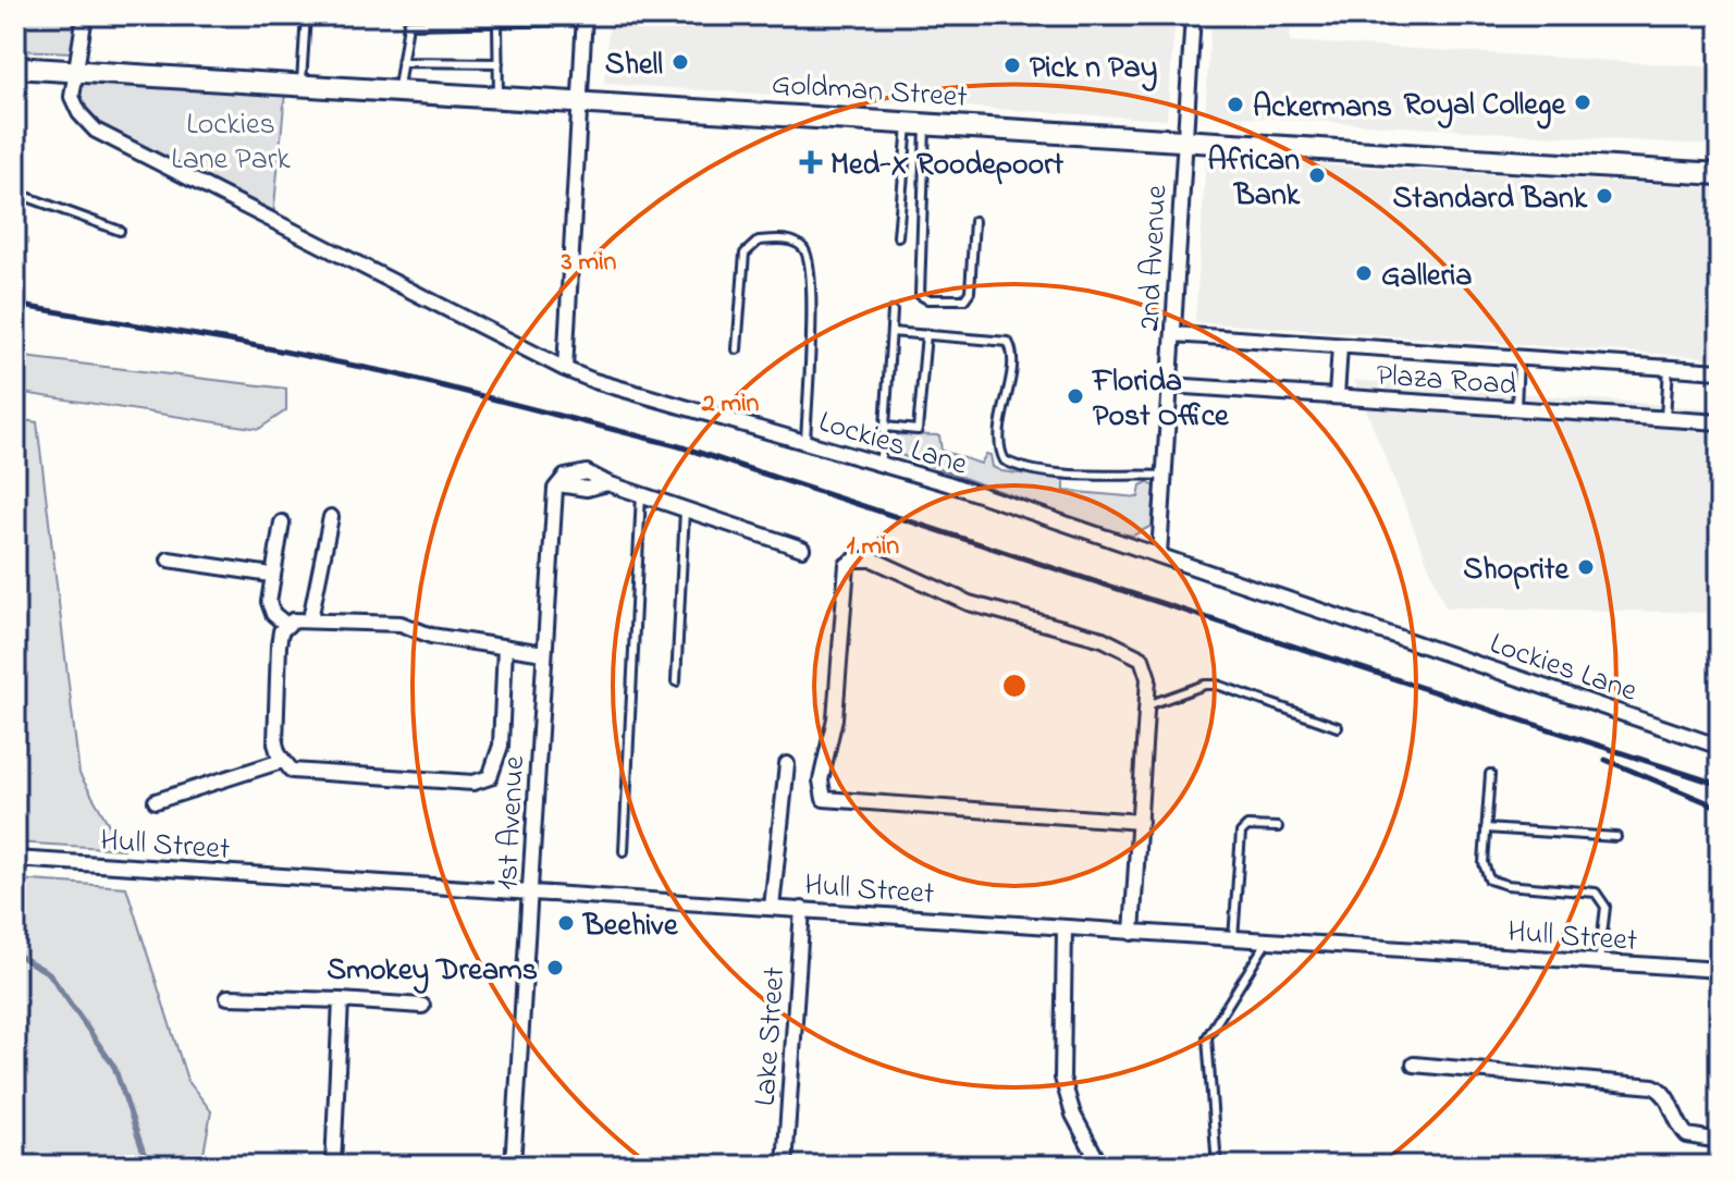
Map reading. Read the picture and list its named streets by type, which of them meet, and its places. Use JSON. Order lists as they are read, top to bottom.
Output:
{
  "streets": {
    "street": [
      "Goldman Street",
      "2nd Avenue",
      "Plaza Road",
      "Lockies Lane",
      "1st Avenue",
      "Hull Street",
      "Lake Street"
    ]
  },
  "crossings": [
    ["Goldman Street", "2nd Avenue"],
    ["Goldman Street", "Lockies Lane"],
    ["2nd Avenue", "Plaza Road"],
    ["2nd Avenue", "Lockies Lane"],
    ["1st Avenue", "Hull Street"],
    ["Hull Street", "Lake Street"]
  ],
  "parks": ["Lockies Lane Park"],
  "places": {
    "other": [
      "Shell",
      "Pick n Pay",
      "Royal College",
      "Ackermans",
      "African Bank",
      "Standard Bank",
      "Galleria",
      "Florida Post Office",
      "Shoprite",
      "Beehive",
      "Smokey Dreams"
    ],
    "health": ["Med-X Roodepoort"]
  },
  "rings": ["3 min", "2 min", "1 min"]
}
